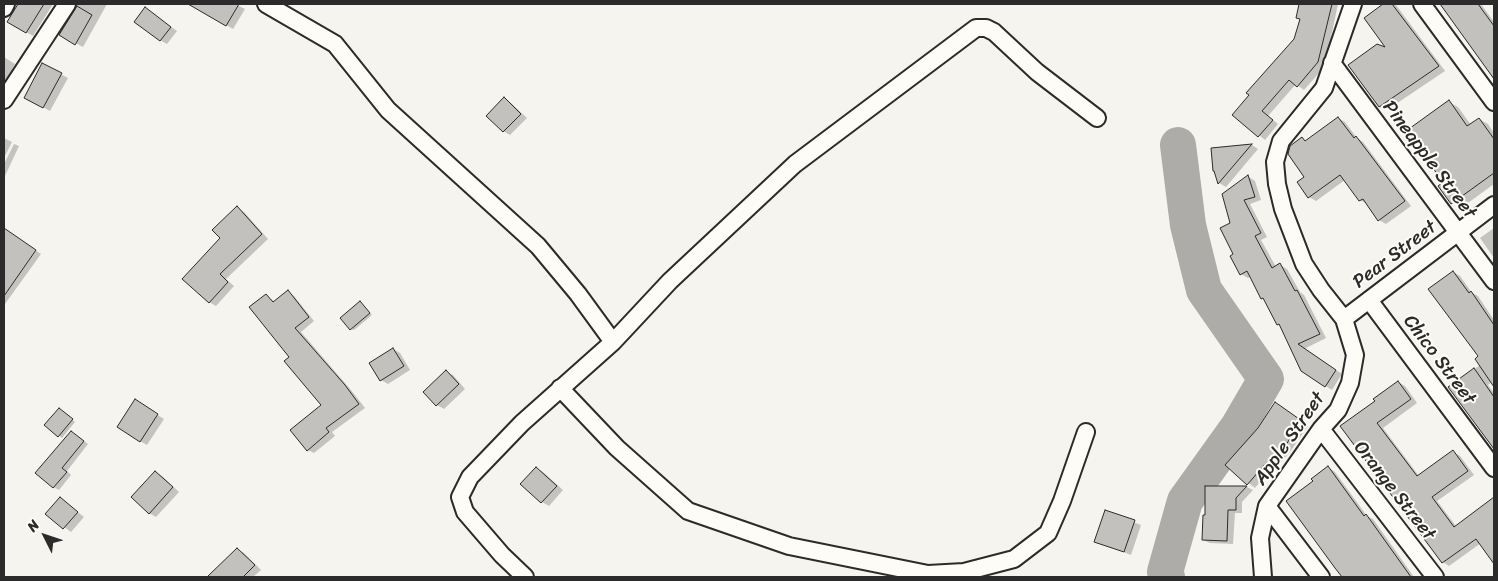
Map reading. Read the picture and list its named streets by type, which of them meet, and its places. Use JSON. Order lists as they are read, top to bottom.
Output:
{
  "streets": {
    "street": [
      "Pineapple Street",
      "Pear Street",
      "Chico Street",
      "Apple Street",
      "Orange Street"
    ]
  },
  "crossings": [
    ["Pineapple Street", "Pear Street"],
    ["Pineapple Street", "Apple Street"],
    ["Pear Street", "Chico Street"],
    ["Pear Street", "Apple Street"],
    ["Apple Street", "Orange Street"]
  ],
  "north": "top left"
}
